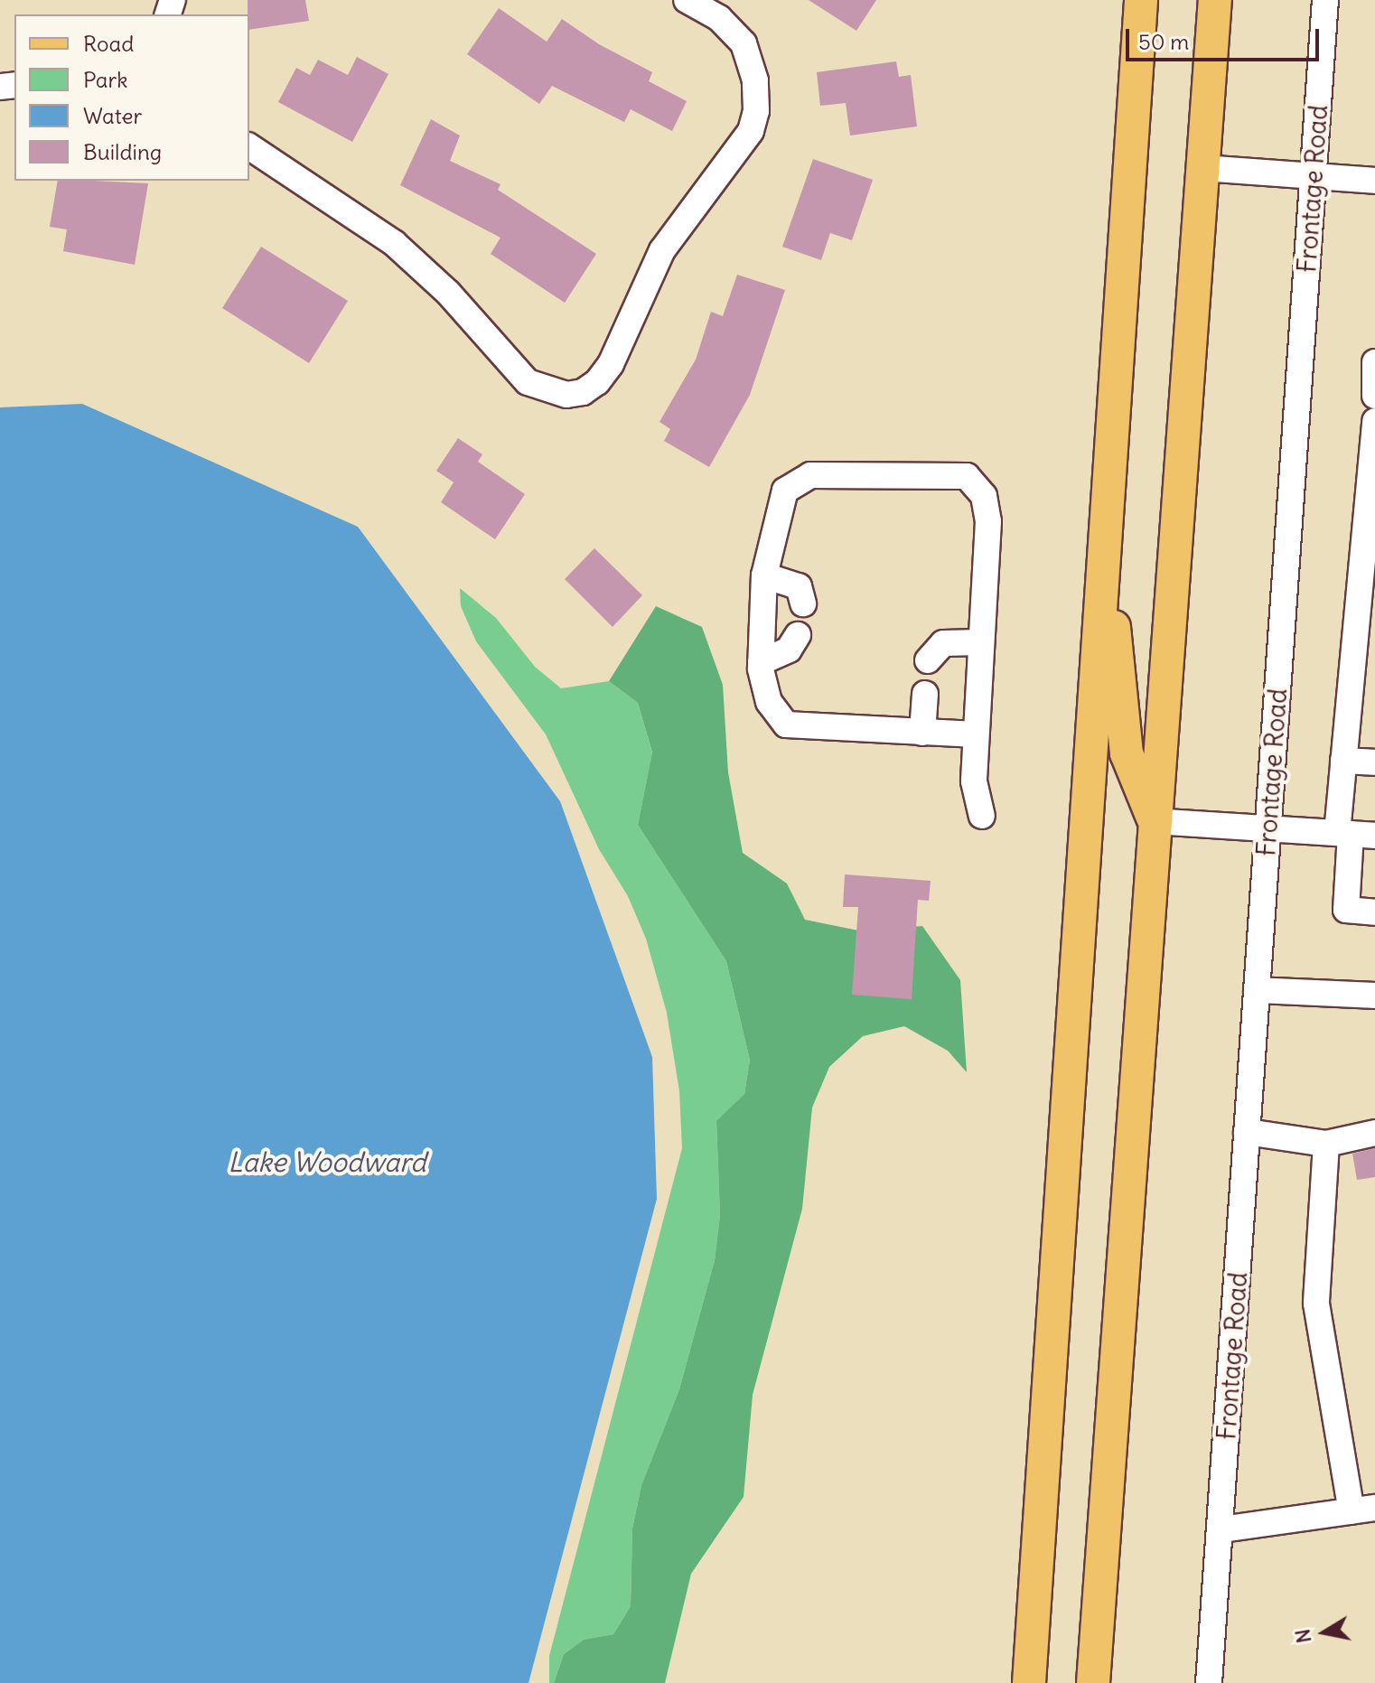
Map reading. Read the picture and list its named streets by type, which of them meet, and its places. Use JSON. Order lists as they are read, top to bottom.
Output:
{
  "streets": {
    "street": ["Frontage Road"]
  },
  "water": ["Lake Woodward"],
  "legend": [
    "Road",
    "Park",
    "Water",
    "Building"
  ],
  "scale_bar": "50 m",
  "north": "left"
}
